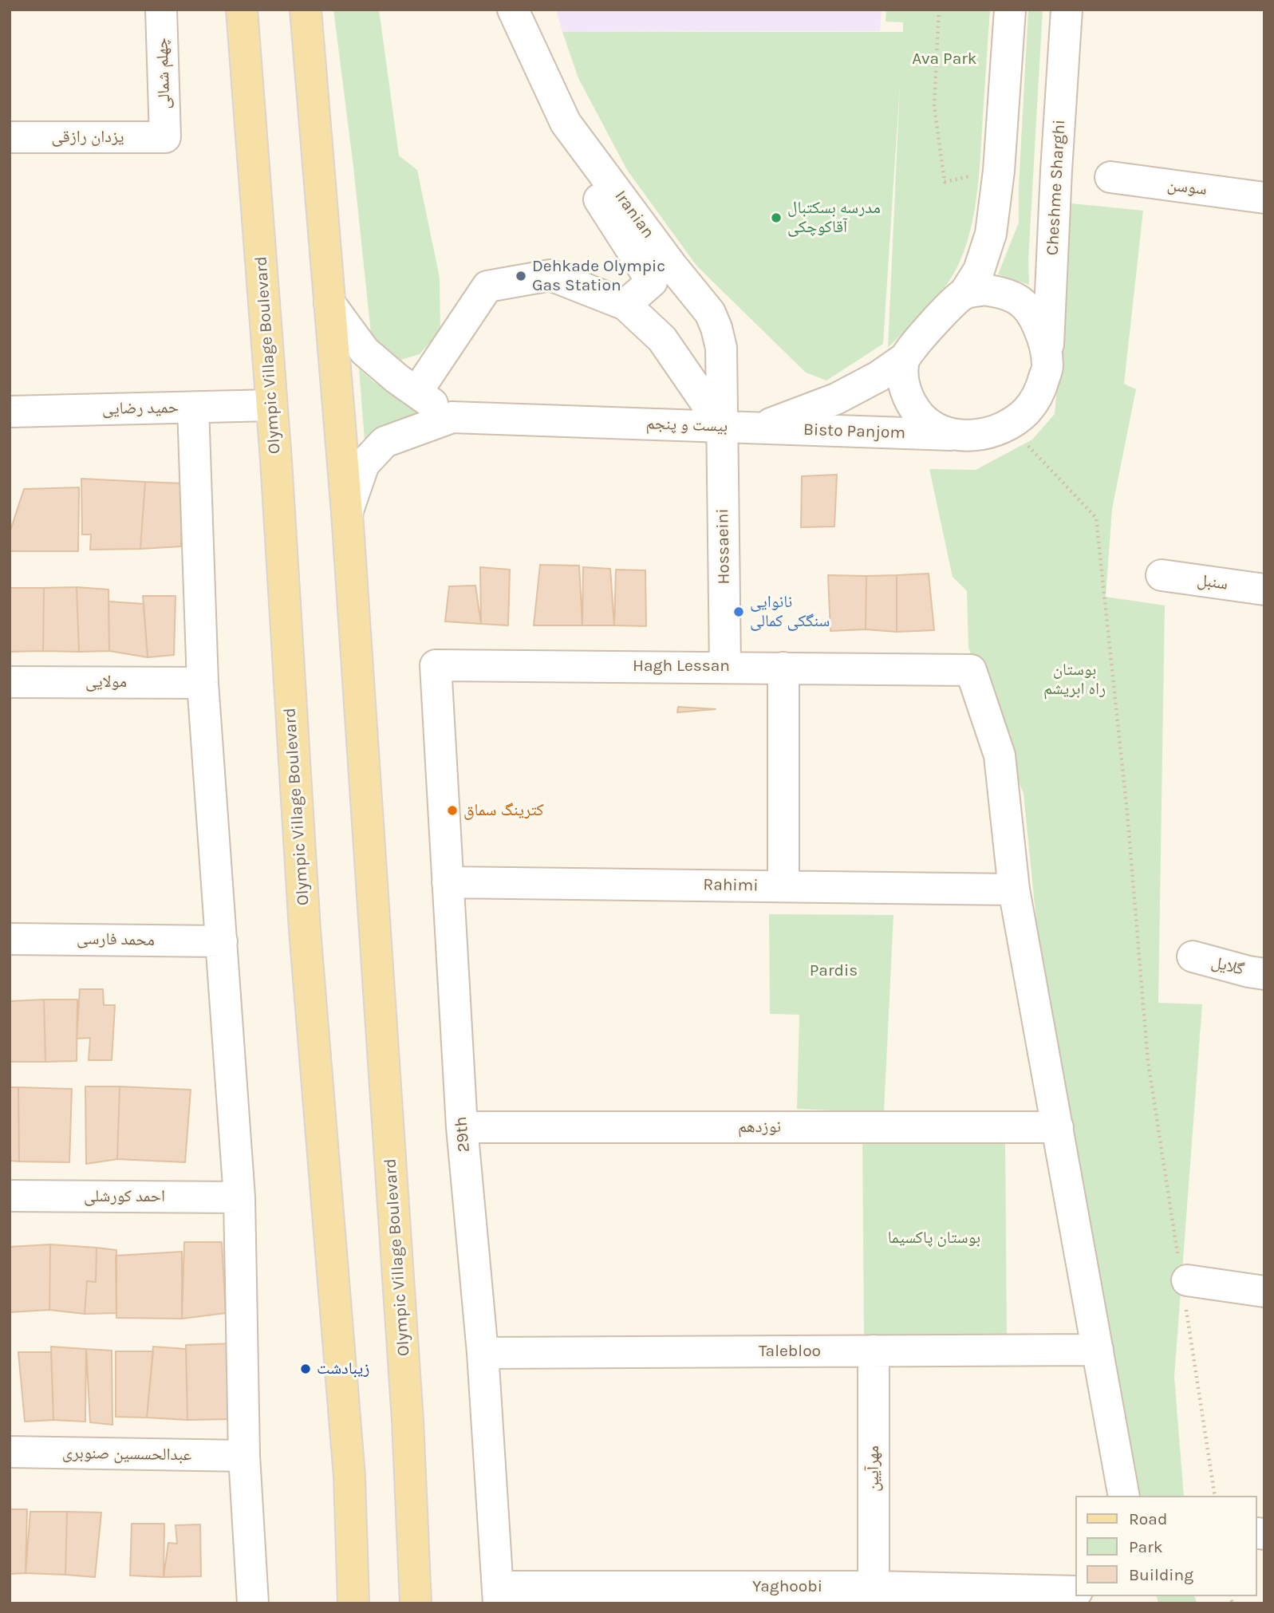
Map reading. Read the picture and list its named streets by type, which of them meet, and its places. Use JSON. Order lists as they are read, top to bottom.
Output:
{
  "streets": {
    "main road": ["Olympic Village Boulevard"],
    "street": [
      "چهلم شمالی",
      "یزدان رازقی",
      "Cheshme Sharghi",
      "سوسن",
      "Iranian",
      "حمید رضایی",
      "بیست و پنجم",
      "Bisto Panjom",
      "Hossaeini",
      "سنبل",
      "Hagh Lessan",
      "مولایی",
      "Rahimi",
      "محمد فارسی",
      "گلایل",
      "نوزدهم",
      "29th",
      "احمد کورشلی",
      "Talebloo",
      "عبدالحسسین صنوبری",
      "مهرآیین",
      "Yaghoobi"
    ]
  },
  "crossings": [
    ["چهلم شمالی", "یزدان رازقی"],
    ["Cheshme Sharghi", "بیست و پنجم"],
    ["Cheshme Sharghi", "Bisto Panjom"],
    ["Iranian", "بیست و پنجم"],
    ["Iranian", "Hossaeini"],
    ["Olympic Village Boulevard", "حمید رضایی"],
    ["بیست و پنجم", "Bisto Panjom"],
    ["بیست و پنجم", "Hossaeini"],
    ["Hossaeini", "Hagh Lessan"],
    ["Hagh Lessan", "Rahimi"],
    ["Hagh Lessan", "29th"],
    ["Rahimi", "29th"],
    ["نوزدهم", "29th"],
    ["29th", "Talebloo"],
    ["29th", "Yaghoobi"],
    ["Talebloo", "مهرآیین"],
    ["مهرآیین", "Yaghoobi"]
  ],
  "parks": [
    "Ava Park",
    "بوستان راه ابریشم",
    "Pardis",
    "بوستان پاکسیما"
  ],
  "places": [
    "مدرسه بسکتبال آقاکوچکی",
    "Dehkade Olympic Gas Station",
    "نانوایی سنگکی کمالی",
    "کترینگ سماق",
    "زیبادشت"
  ],
  "legend": ["Road", "Park", "Building"]
}
